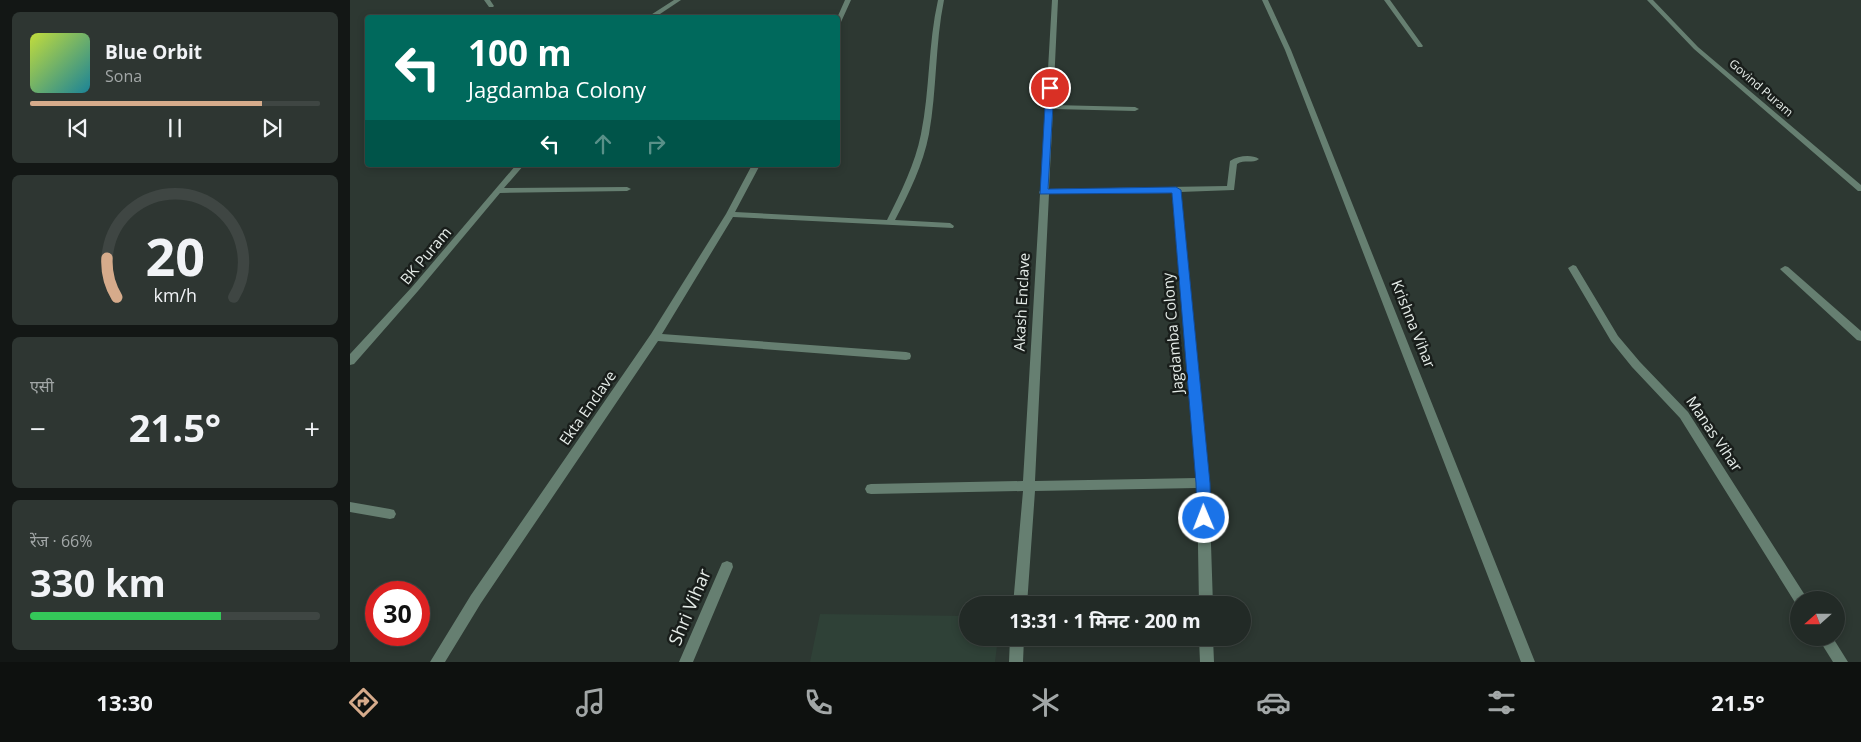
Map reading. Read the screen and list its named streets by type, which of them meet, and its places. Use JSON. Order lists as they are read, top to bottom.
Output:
{
  "streets": {
    "street": [
      "Govind Puram",
      "BK Puram",
      "Akash Enclave",
      "Krishna Vihar",
      "Jagdamba Colony",
      "Ekta Enclave",
      "Manas Vihar",
      "Shri Vihar"
    ]
  },
  "north": "left",
  "page": {
    "turn": ["100 m", "Jagdamba Colony"],
    "song": ["Blue Orbit", "Sona"],
    "tile": [
      "एसी",
      ["रेंज · 66%", "330 km"]
    ],
    "heat": ["−", "21.5°", "+"],
    "limit": "30",
    "trip": "13:31 · 1 मिनट · 200 m",
    "tabs": ["13:30", "21.5°"],
    "gauge": ["20", "km/h"]
  }
}
